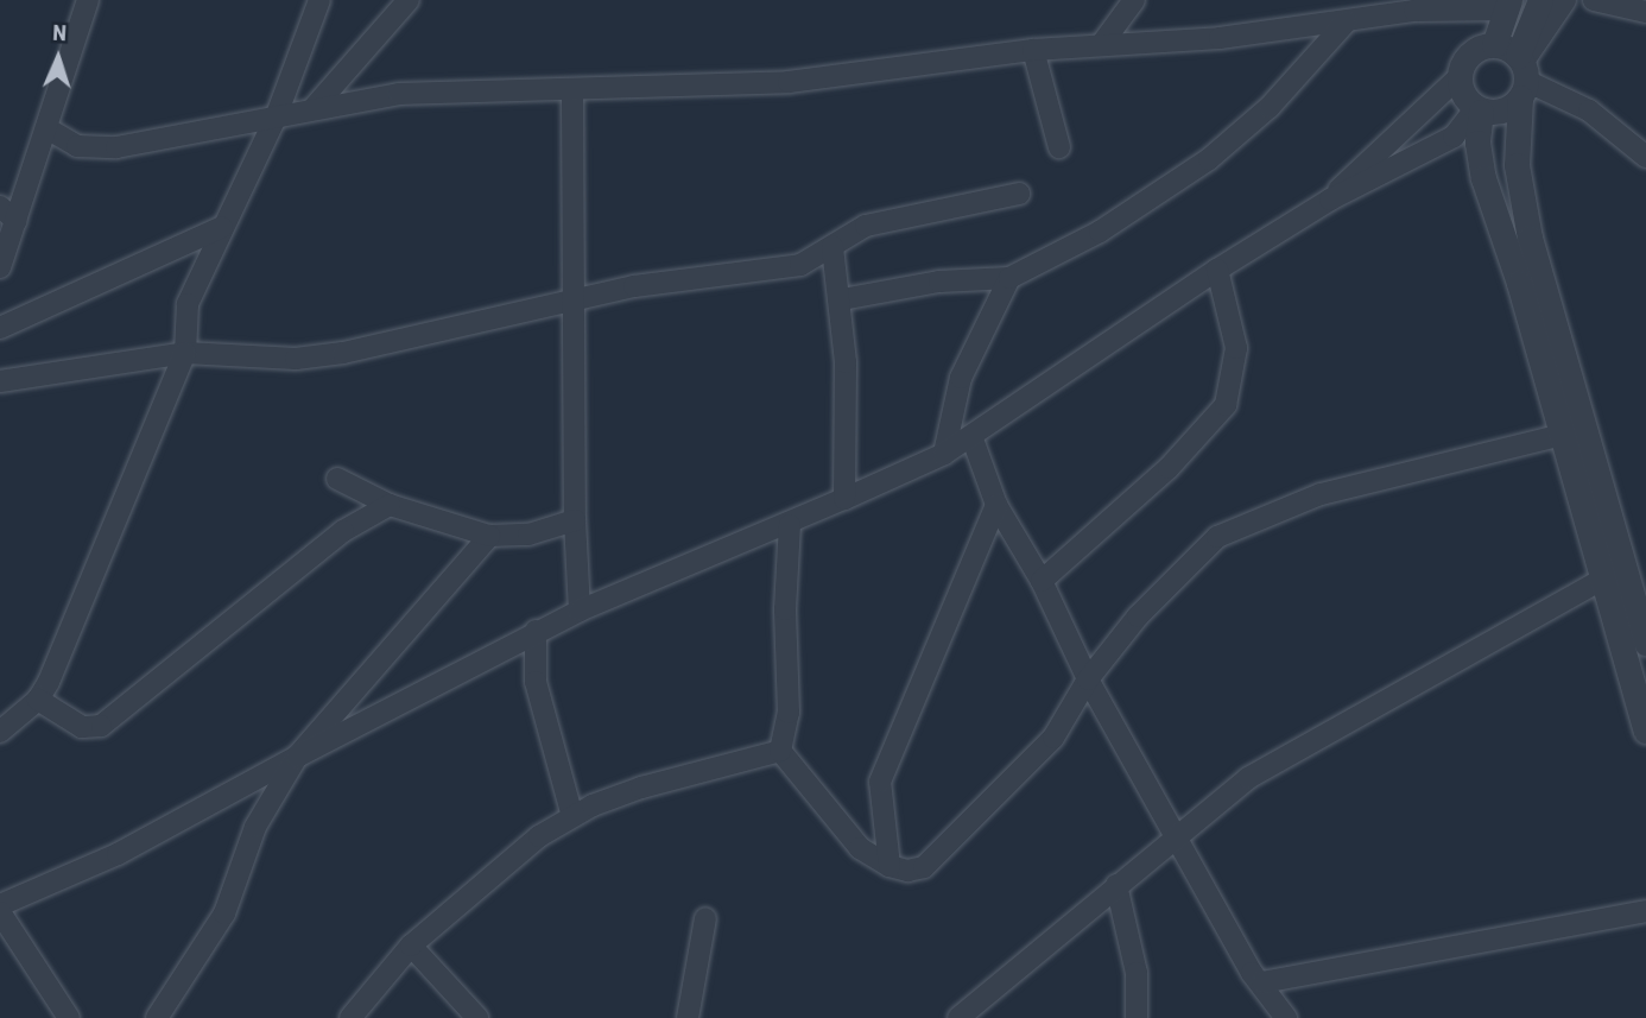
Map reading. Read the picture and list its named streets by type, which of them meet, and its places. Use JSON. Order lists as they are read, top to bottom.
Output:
{
  "north": "top"
}
